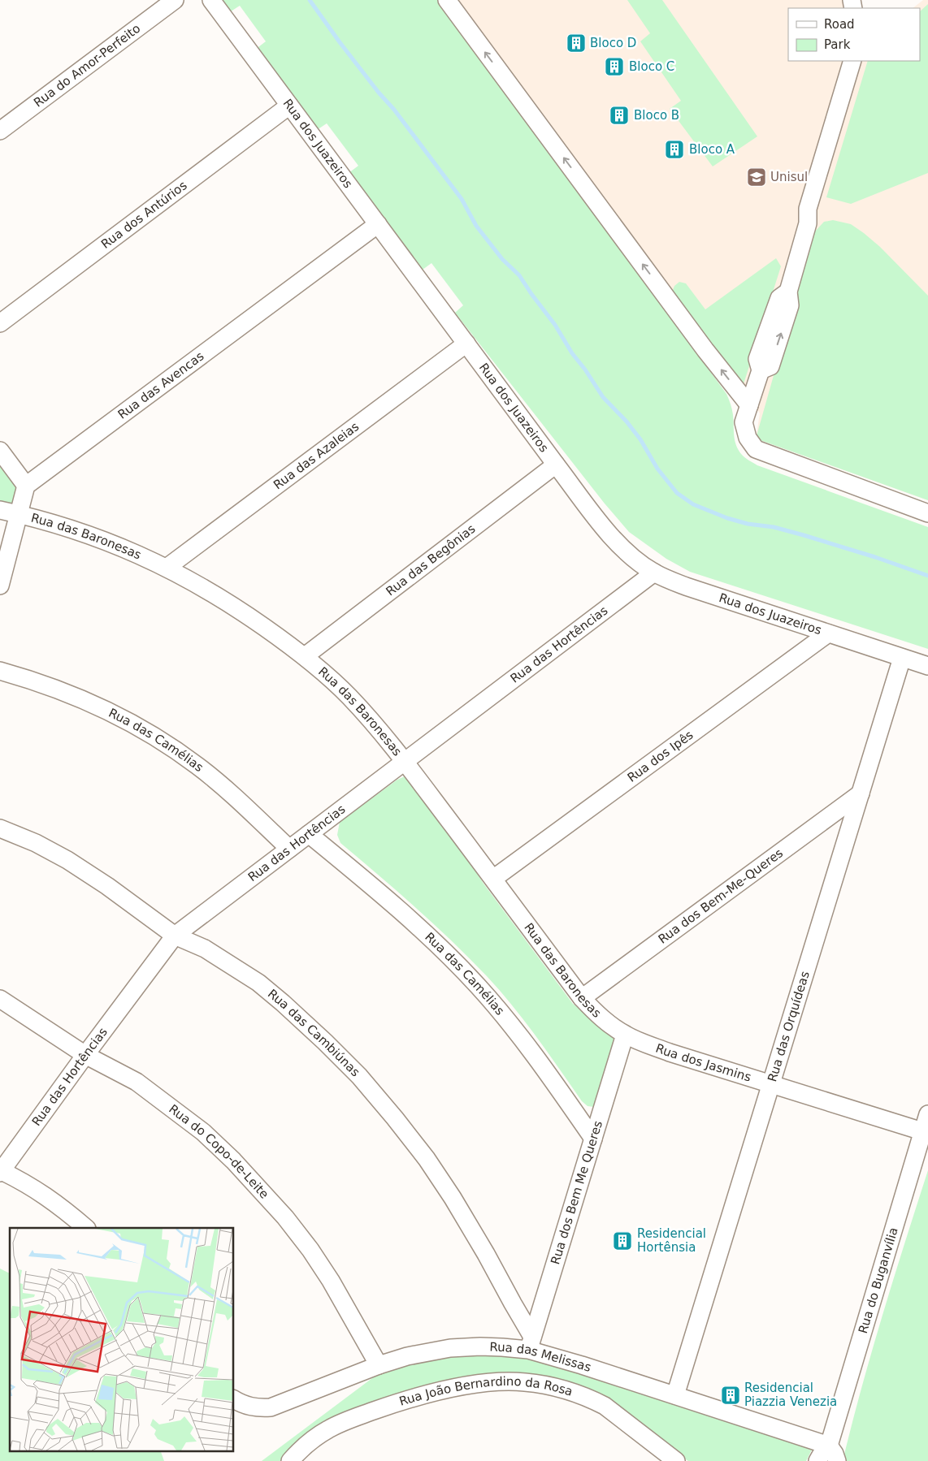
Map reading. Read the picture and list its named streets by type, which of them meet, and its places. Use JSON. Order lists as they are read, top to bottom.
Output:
{
  "streets": {
    "street": [
      "Rua do Amor-Perfeito",
      "Rua dos Juazeiros",
      "Rua dos Antúrios",
      "Rua das Avencas",
      "Rua das Azaleias",
      "Rua das Baronesas",
      "Rua das Begônias",
      "Rua das Hortências",
      "Rua das Camélias",
      "Rua dos Ipês",
      "Rua dos Bem-Me-Queres",
      "Rua das Orquídeas",
      "Rua das Cambiúnas",
      "Rua dos Jasmins",
      "Rua do Copo-de-Leite",
      "Rua dos Bem Me Queres",
      "Rua do Buganvília",
      "Rua das Melissas",
      "Rua João Bernardino da Rosa"
    ]
  },
  "crossings": [
    ["Rua dos Juazeiros", "Rua dos Antúrios"],
    ["Rua dos Juazeiros", "Rua das Avencas"],
    ["Rua dos Juazeiros", "Rua das Azaleias"],
    ["Rua dos Juazeiros", "Rua das Begônias"],
    ["Rua dos Juazeiros", "Rua das Hortências"],
    ["Rua dos Juazeiros", "Rua dos Ipês"],
    ["Rua dos Juazeiros", "Rua das Orquídeas"],
    ["Rua das Azaleias", "Rua das Baronesas"],
    ["Rua das Baronesas", "Rua das Begônias"],
    ["Rua das Baronesas", "Rua das Hortências"],
    ["Rua das Baronesas", "Rua dos Ipês"],
    ["Rua das Baronesas", "Rua dos Bem-Me-Queres"],
    ["Rua das Baronesas", "Rua dos Jasmins"],
    ["Rua das Baronesas", "Rua dos Bem Me Queres"],
    ["Rua das Hortências", "Rua das Camélias"],
    ["Rua das Hortências", "Rua das Cambiúnas"],
    ["Rua das Hortências", "Rua do Copo-de-Leite"],
    ["Rua das Camélias", "Rua dos Bem Me Queres"],
    ["Rua dos Bem-Me-Queres", "Rua das Orquídeas"],
    ["Rua das Orquídeas", "Rua dos Jasmins"],
    ["Rua das Orquídeas", "Rua das Melissas"],
    ["Rua das Cambiúnas", "Rua dos Bem Me Queres"],
    ["Rua das Cambiúnas", "Rua das Melissas"],
    ["Rua dos Jasmins", "Rua dos Bem Me Queres"],
    ["Rua dos Jasmins", "Rua do Buganvília"],
    ["Rua do Copo-de-Leite", "Rua das Melissas"],
    ["Rua dos Bem Me Queres", "Rua das Melissas"],
    ["Rua do Buganvília", "Rua das Melissas"]
  ],
  "places": {
    "building": [
      "Bloco D",
      "Bloco C",
      "Bloco B",
      "Bloco A",
      "Residencial Hortênsia",
      "Residencial Piazzia Venezia"
    ],
    "school or university": ["Unisul"]
  },
  "legend": ["Road", "Park"]
}
